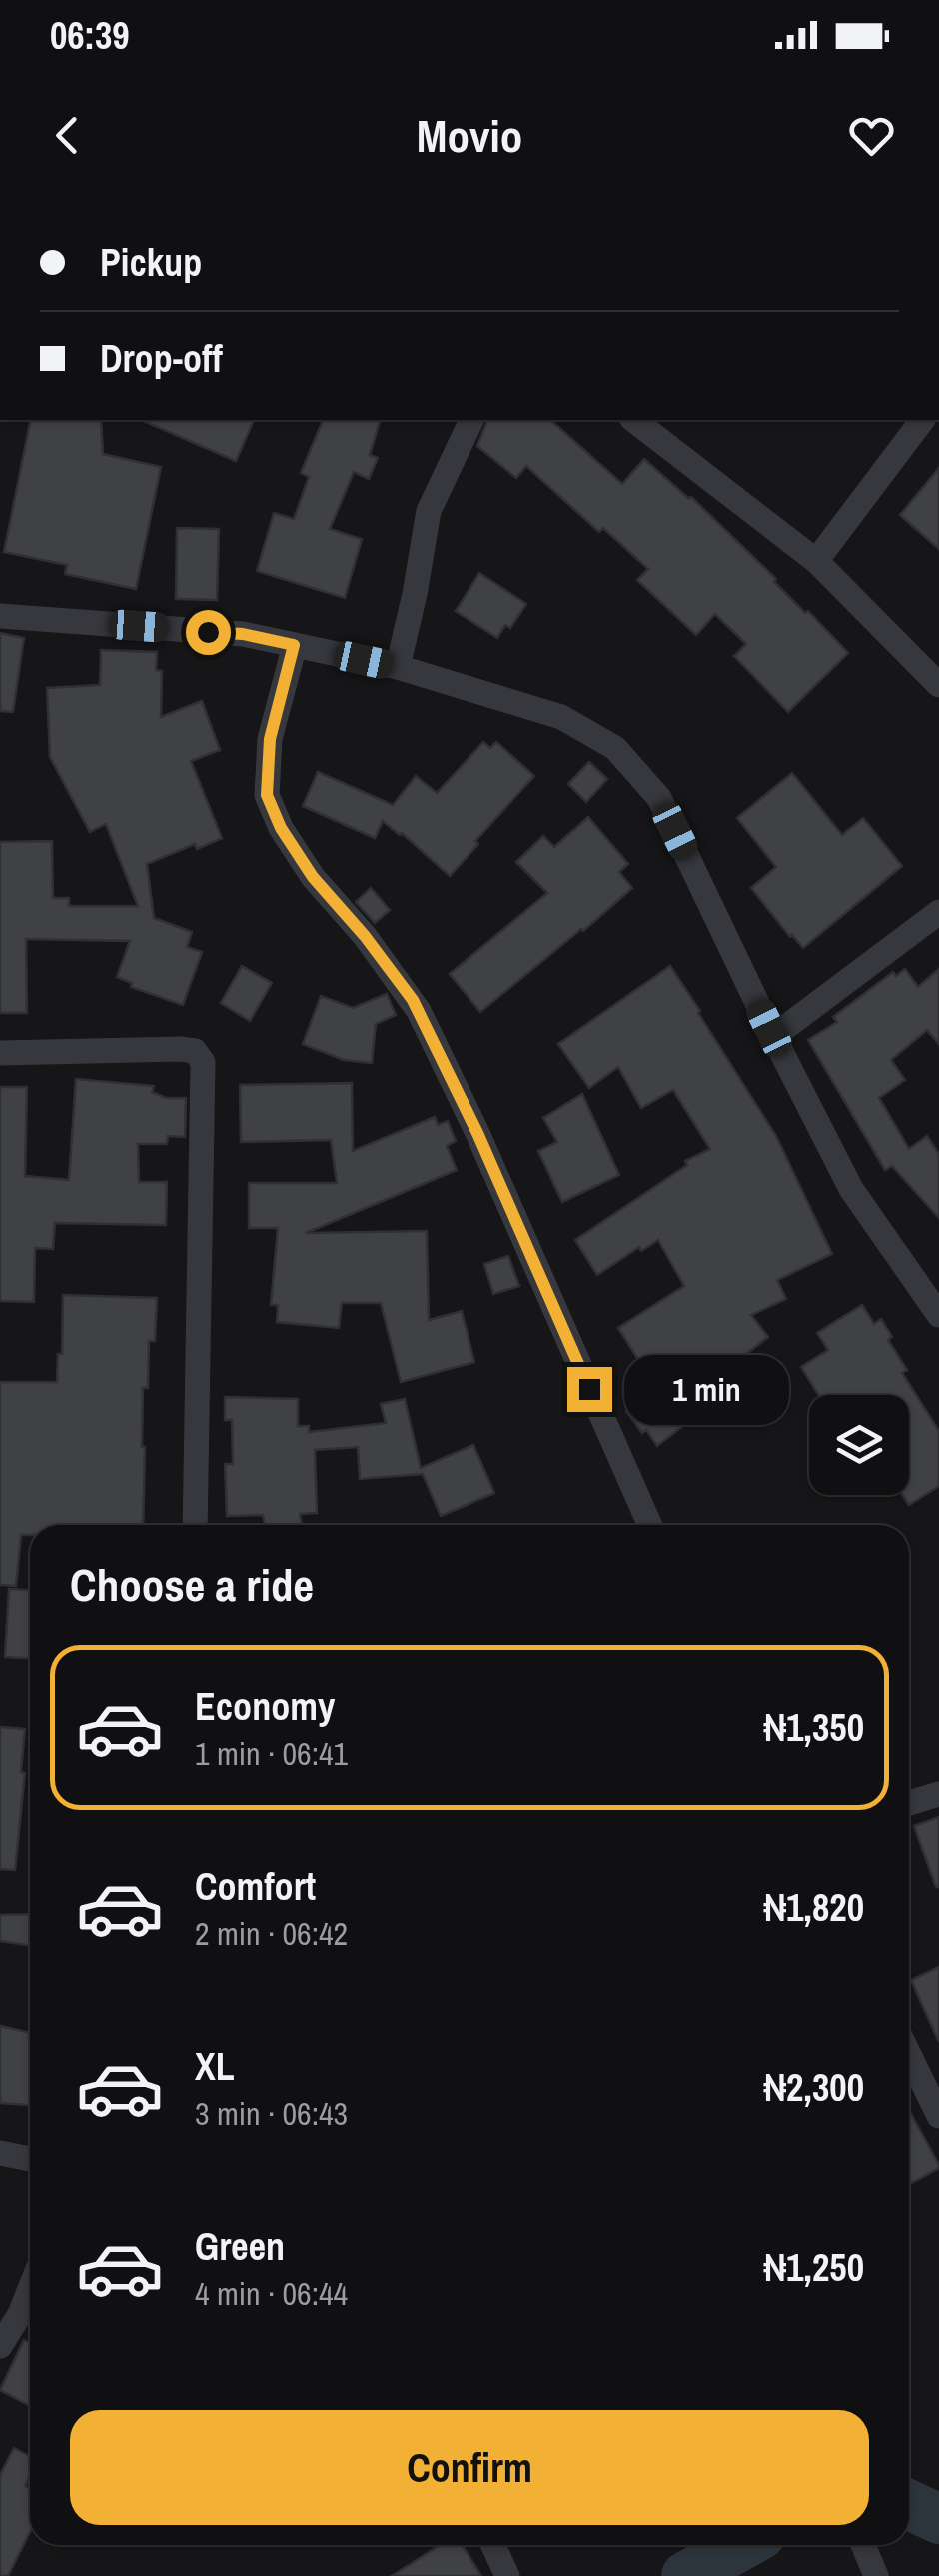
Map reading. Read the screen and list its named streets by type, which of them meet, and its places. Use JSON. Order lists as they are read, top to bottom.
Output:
{
  "page": {
    "status": "06:39",
    "header": "Movio",
    "banner": ["Pickup", "Drop-off"],
    "bubble": "1 min",
    "heading": "Choose a ride",
    "list": [
      {
        "name": "Economy",
        "note": "1 min · 06:41",
        "value": "₦1,350"
      },
      {
        "name": "Comfort",
        "note": "2 min · 06:42",
        "value": "₦1,820"
      },
      {
        "name": "XL",
        "note": "3 min · 06:43",
        "value": "₦2,300"
      },
      {
        "name": "Green",
        "note": "4 min · 06:44",
        "value": "₦1,250"
      }
    ],
    "buttons": "Confirm"
  }
}
